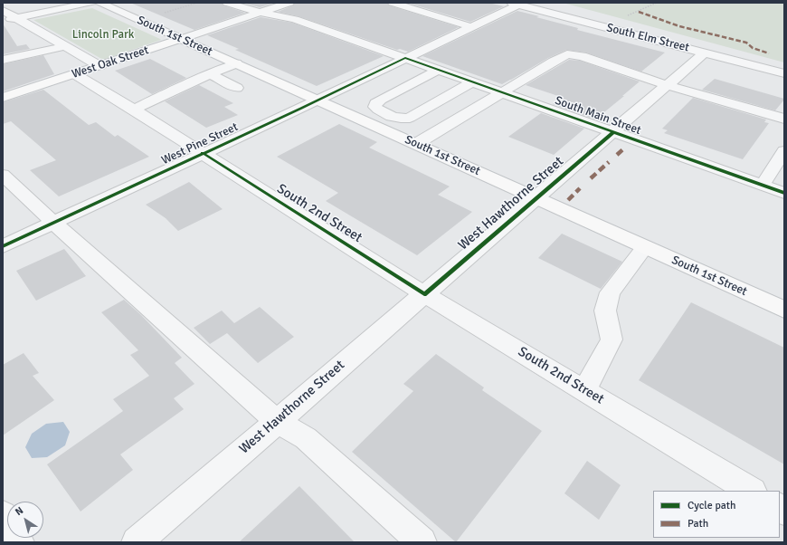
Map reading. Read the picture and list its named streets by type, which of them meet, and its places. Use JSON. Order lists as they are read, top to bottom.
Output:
{
  "streets": {
    "main road": ["South 1st Street", "West Oak Street"],
    "street": [
      "South Elm Street",
      "South Main Street",
      "West Pine Street",
      "West Hawthorne Street",
      "South 2nd Street"
    ]
  },
  "crossings": [
    ["South 1st Street", "West Oak Street"],
    ["South 1st Street", "West Pine Street"],
    ["South 1st Street", "West Hawthorne Street"],
    ["South Elm Street", "West Pine Street"],
    ["South Elm Street", "West Hawthorne Street"],
    ["West Oak Street", "South Main Street"],
    ["West Oak Street", "South 2nd Street"],
    ["South Main Street", "West Pine Street"],
    ["South Main Street", "West Hawthorne Street"],
    ["West Pine Street", "South 2nd Street"],
    ["West Hawthorne Street", "South 2nd Street"]
  ],
  "parks": ["Lincoln Park"],
  "legend": ["Cycle path", "Path"],
  "north": "top left"
}
